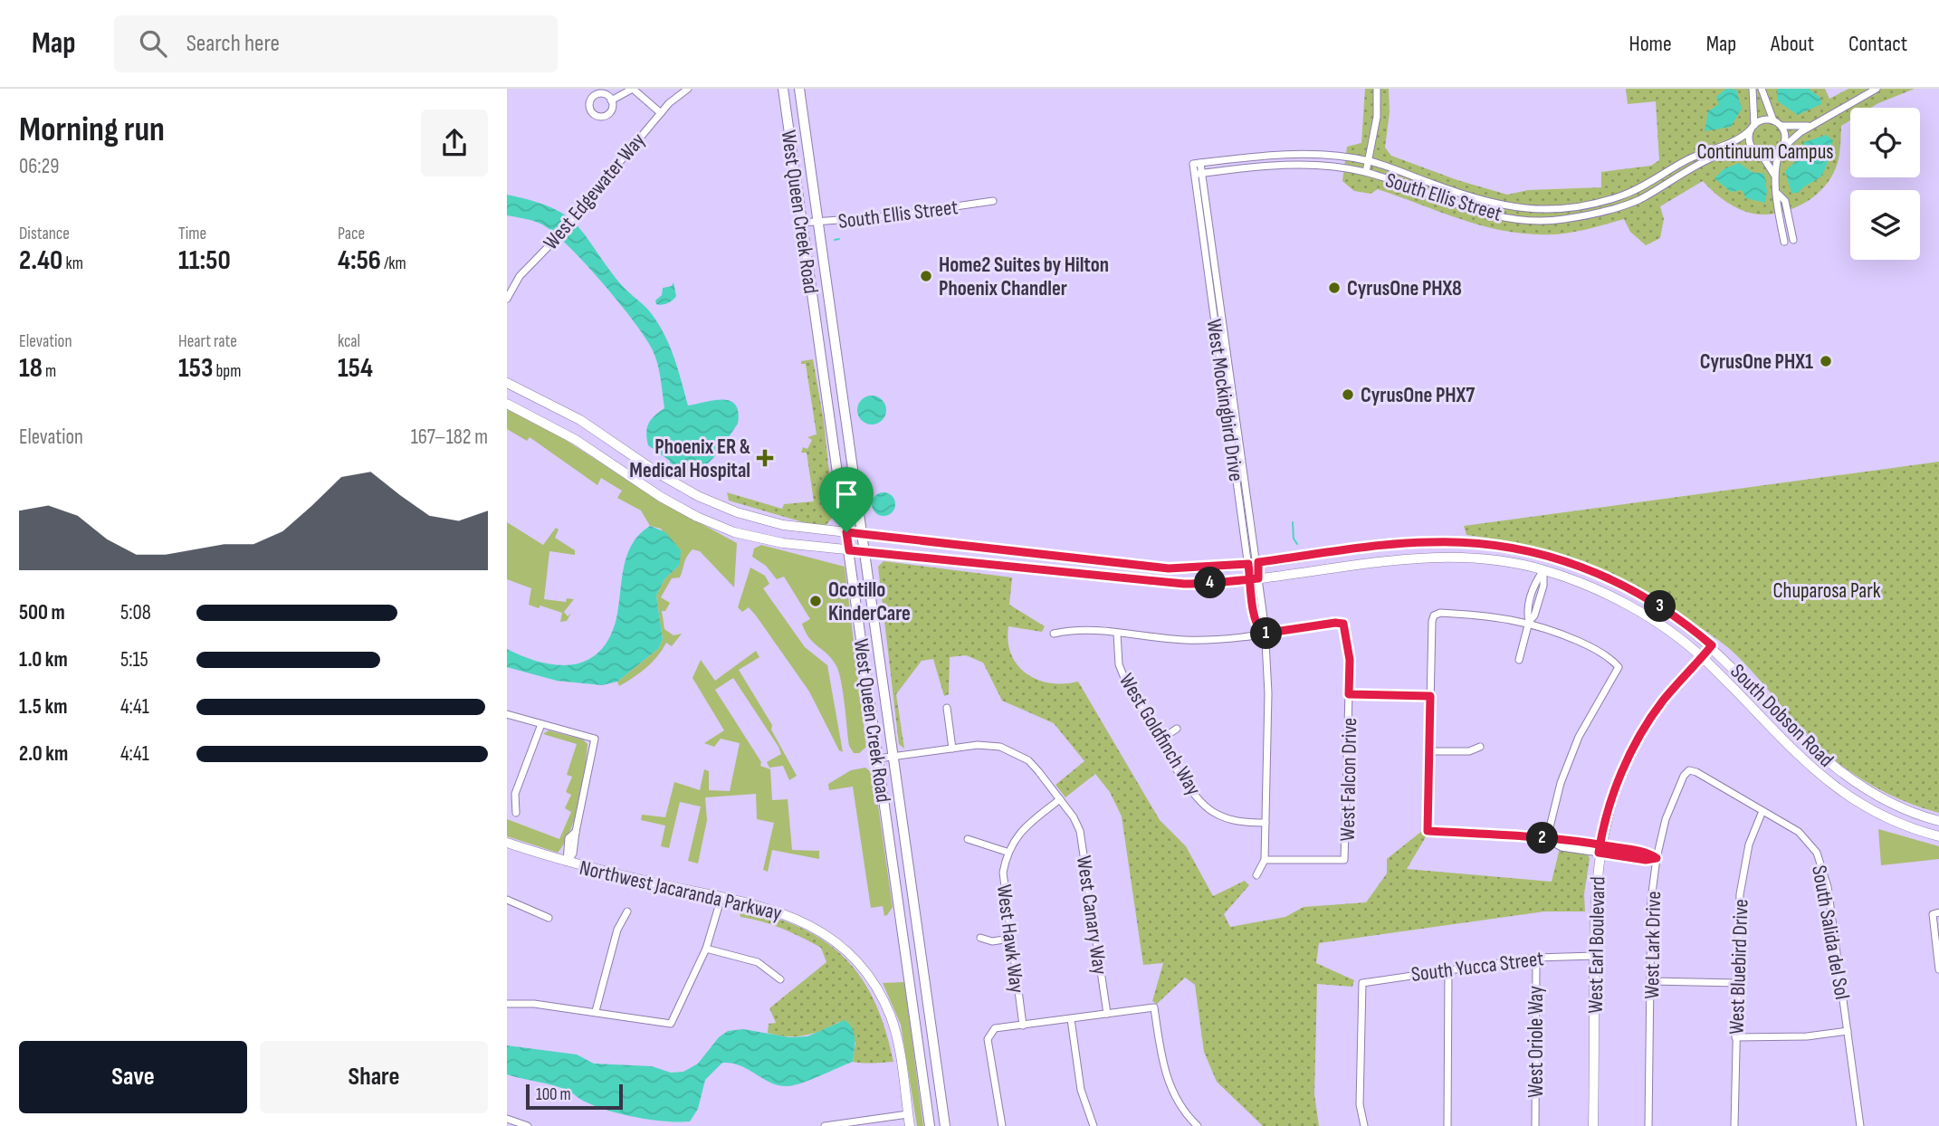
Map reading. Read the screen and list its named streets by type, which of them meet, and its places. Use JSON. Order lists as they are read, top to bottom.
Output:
{
  "streets": {
    "main road": [
      "West Queen Creek Road",
      "South Dobson Road",
      "Northwest Jacaranda Parkway",
      "West Earl Boulevard"
    ],
    "street": [
      "West Edgewater Way",
      "South Ellis Street",
      "West Mockingbird Drive",
      "West Goldfinch Way",
      "West Falcon Drive",
      "West Canary Way",
      "South Salida del Sol",
      "West Hawk Way",
      "West Lark Drive",
      "South Yucca Street",
      "West Bluebird Drive",
      "West Oriole Way"
    ]
  },
  "crossings": [
    ["South Ellis Street", "West Queen Creek Road"],
    ["South Ellis Street", "West Mockingbird Drive"],
    ["West Queen Creek Road", "South Dobson Road"],
    ["West Queen Creek Road", "West Canary Way"],
    ["West Mockingbird Drive", "South Dobson Road"],
    ["West Mockingbird Drive", "West Goldfinch Way"],
    ["West Mockingbird Drive", "West Falcon Drive"],
    ["South Dobson Road", "West Earl Boulevard"],
    ["South Salida del Sol", "West Lark Drive"],
    ["South Salida del Sol", "West Bluebird Drive"],
    ["West Earl Boulevard", "South Yucca Street"],
    ["South Yucca Street", "West Oriole Way"]
  ],
  "parks": ["Continuum Campus", "Chuparosa Park"],
  "places": {
    "other": [
      "Home2 Suites by Hilton Phoenix Chandler",
      "CyrusOne PHX8",
      "CyrusOne PHX1",
      "CyrusOne PHX7",
      "Ocotillo KinderCare"
    ],
    "health": ["Phoenix ER & Medical Hospital"]
  },
  "scale_bar": "100 m",
  "page": {
    "header": "Map",
    "search": "Search here",
    "nav": [
      "Home",
      "Map",
      "About",
      "Contact"
    ],
    "heading": ["Morning run", "06:29"],
    "stats": [
      ["Distance", "2.40 km"],
      ["Time", "11:50"],
      ["Pace", "4:56 /km"],
      ["Elevation", "18 m"],
      ["Heart rate", "153 bpm"],
      ["kcal", "154"]
    ],
    "chart": ["Elevation", "167–182 m"],
    "pins": [
      "4",
      "3",
      "1",
      "2"
    ],
    "list": [
      {
        "name": "500 m",
        "note": "5:08"
      },
      {
        "name": "1.0 km",
        "note": "5:15"
      },
      {
        "name": "1.5 km",
        "note": "4:41"
      },
      {
        "name": "2.0 km",
        "note": "4:41"
      }
    ],
    "buttons": ["Save", "Share"],
    "scale": "100 m"
  }
}
